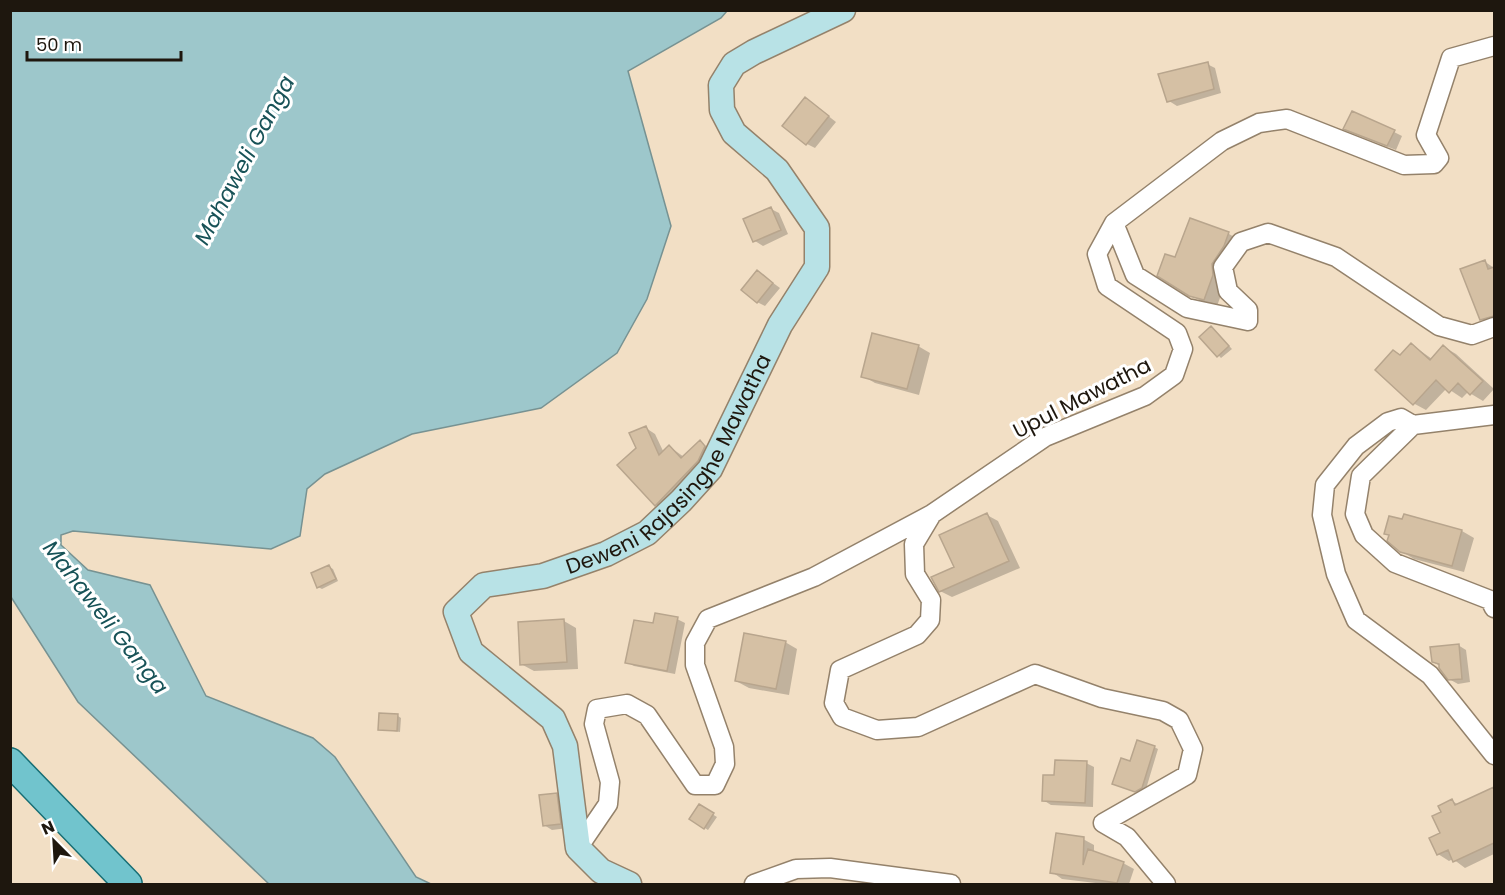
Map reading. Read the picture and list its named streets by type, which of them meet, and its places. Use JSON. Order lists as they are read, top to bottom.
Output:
{
  "streets": {
    "street": ["Upul Mawatha", "Deweni Rajasinghe Mawatha"]
  },
  "crossings": [
    ["Upul Mawatha", "Deweni Rajasinghe Mawatha"]
  ],
  "water": ["Mahaweli Ganga"],
  "scale_bar": "50 m",
  "north": "top left"
}
